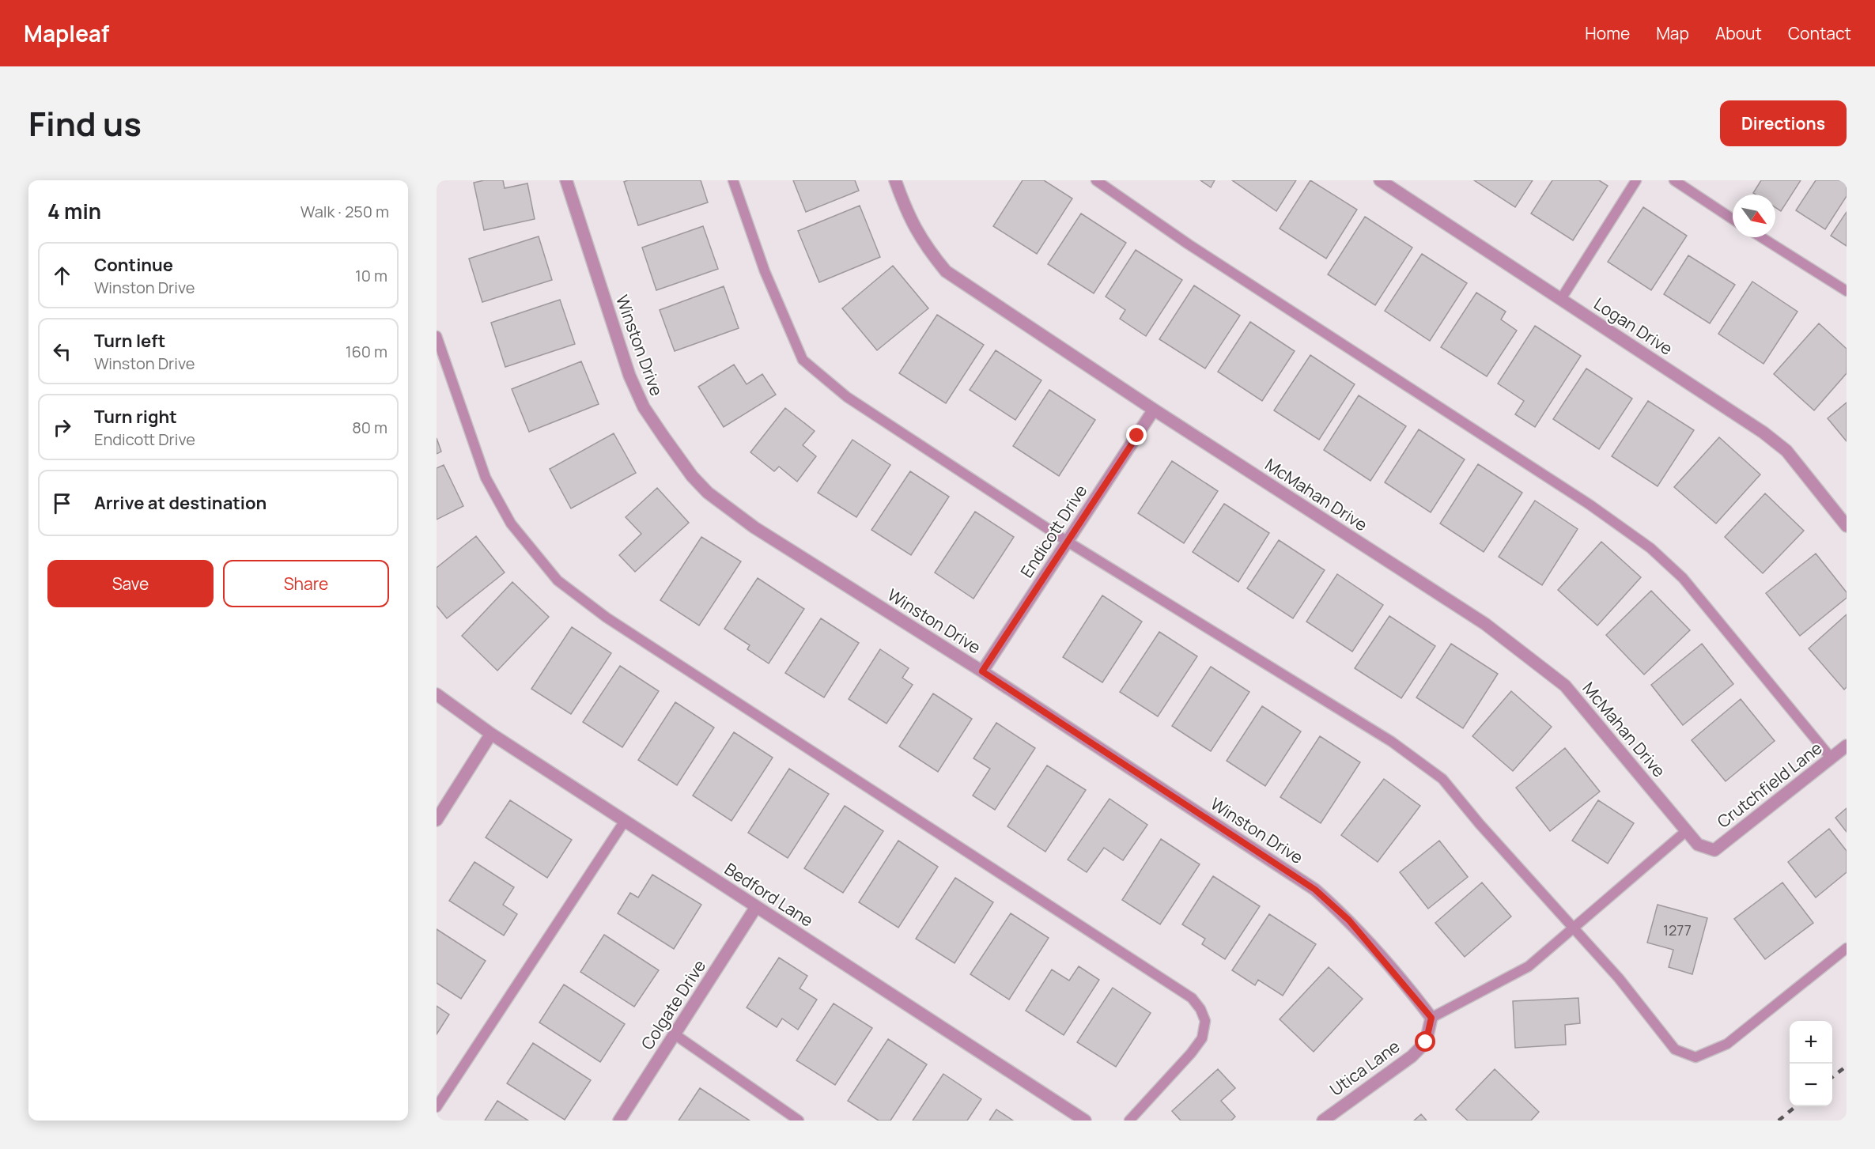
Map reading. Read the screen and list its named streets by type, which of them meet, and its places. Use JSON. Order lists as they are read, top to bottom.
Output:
{
  "streets": {
    "street": [
      "Logan Drive",
      "Winston Drive",
      "McMahan Drive",
      "Endicott Drive",
      "Crutchfield Lane",
      "Bedford Lane",
      "Colgate Drive",
      "Utica Lane"
    ]
  },
  "crossings": [
    ["Winston Drive", "Endicott Drive"],
    ["Winston Drive", "Utica Lane"],
    ["McMahan Drive", "Endicott Drive"],
    ["McMahan Drive", "Crutchfield Lane"],
    ["Bedford Lane", "Colgate Drive"]
  ],
  "house_numbers": ["1277"],
  "north": "bottom right",
  "page": {
    "header": "Mapleaf",
    "nav": [
      "Home",
      "Map",
      "About",
      "Contact"
    ],
    "title": "Find us",
    "buttons": [
      "Directions",
      ["Save", "Share"]
    ],
    "heading": ["4 min", "Walk · 250 m"],
    "list": [
      ["Continue", "Winston Drive", "10 m"],
      ["Turn left", "Winston Drive", "160 m"],
      ["Turn right", "Endicott Drive", "80 m"],
      "Arrive at destination"
    ],
    "map_buttons": ["+", "−"]
  }
}
